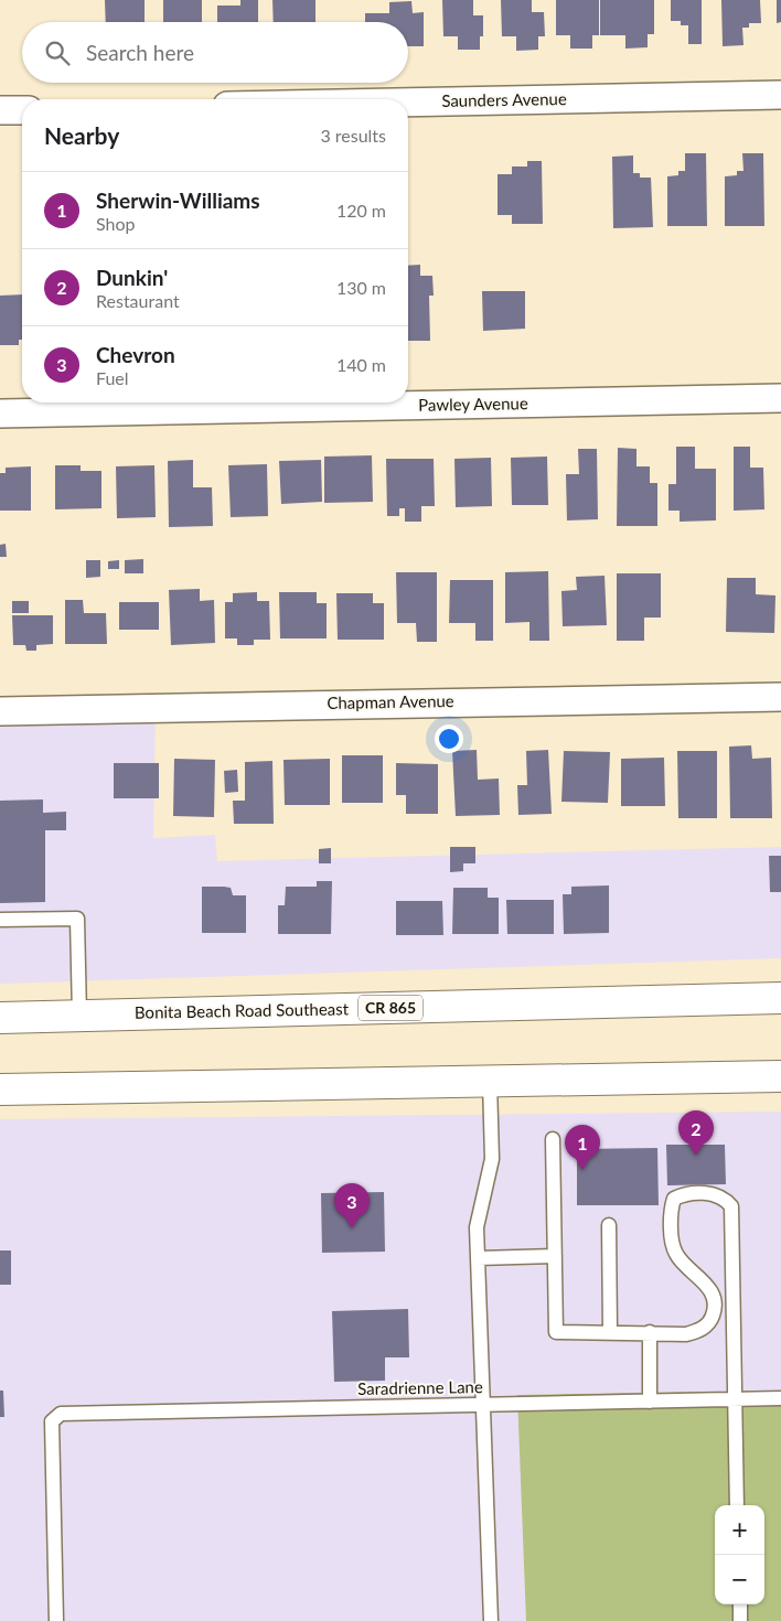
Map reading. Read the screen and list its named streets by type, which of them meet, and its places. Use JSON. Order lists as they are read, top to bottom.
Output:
{
  "streets": {
    "main road": ["CR 865", "Bonita Beach Road Southeast"],
    "street": ["Saunders Avenue", "Pawley Avenue", "Chapman Avenue"],
    "lane": ["Saradrienne Lane"]
  },
  "page": {
    "search": "Search here",
    "heading": ["Nearby", "3 results"],
    "list": [
      {
        "mark": "1",
        "name": "Sherwin-Williams",
        "note": "Shop",
        "value": "120 m"
      },
      {
        "mark": "2",
        "name": "Dunkin'",
        "note": "Restaurant",
        "value": "130 m"
      },
      {
        "mark": "3",
        "name": "Chevron",
        "note": "Fuel",
        "value": "140 m"
      }
    ],
    "pins": ["2", "1", "3"],
    "map_buttons": ["+", "−"]
  }
}
